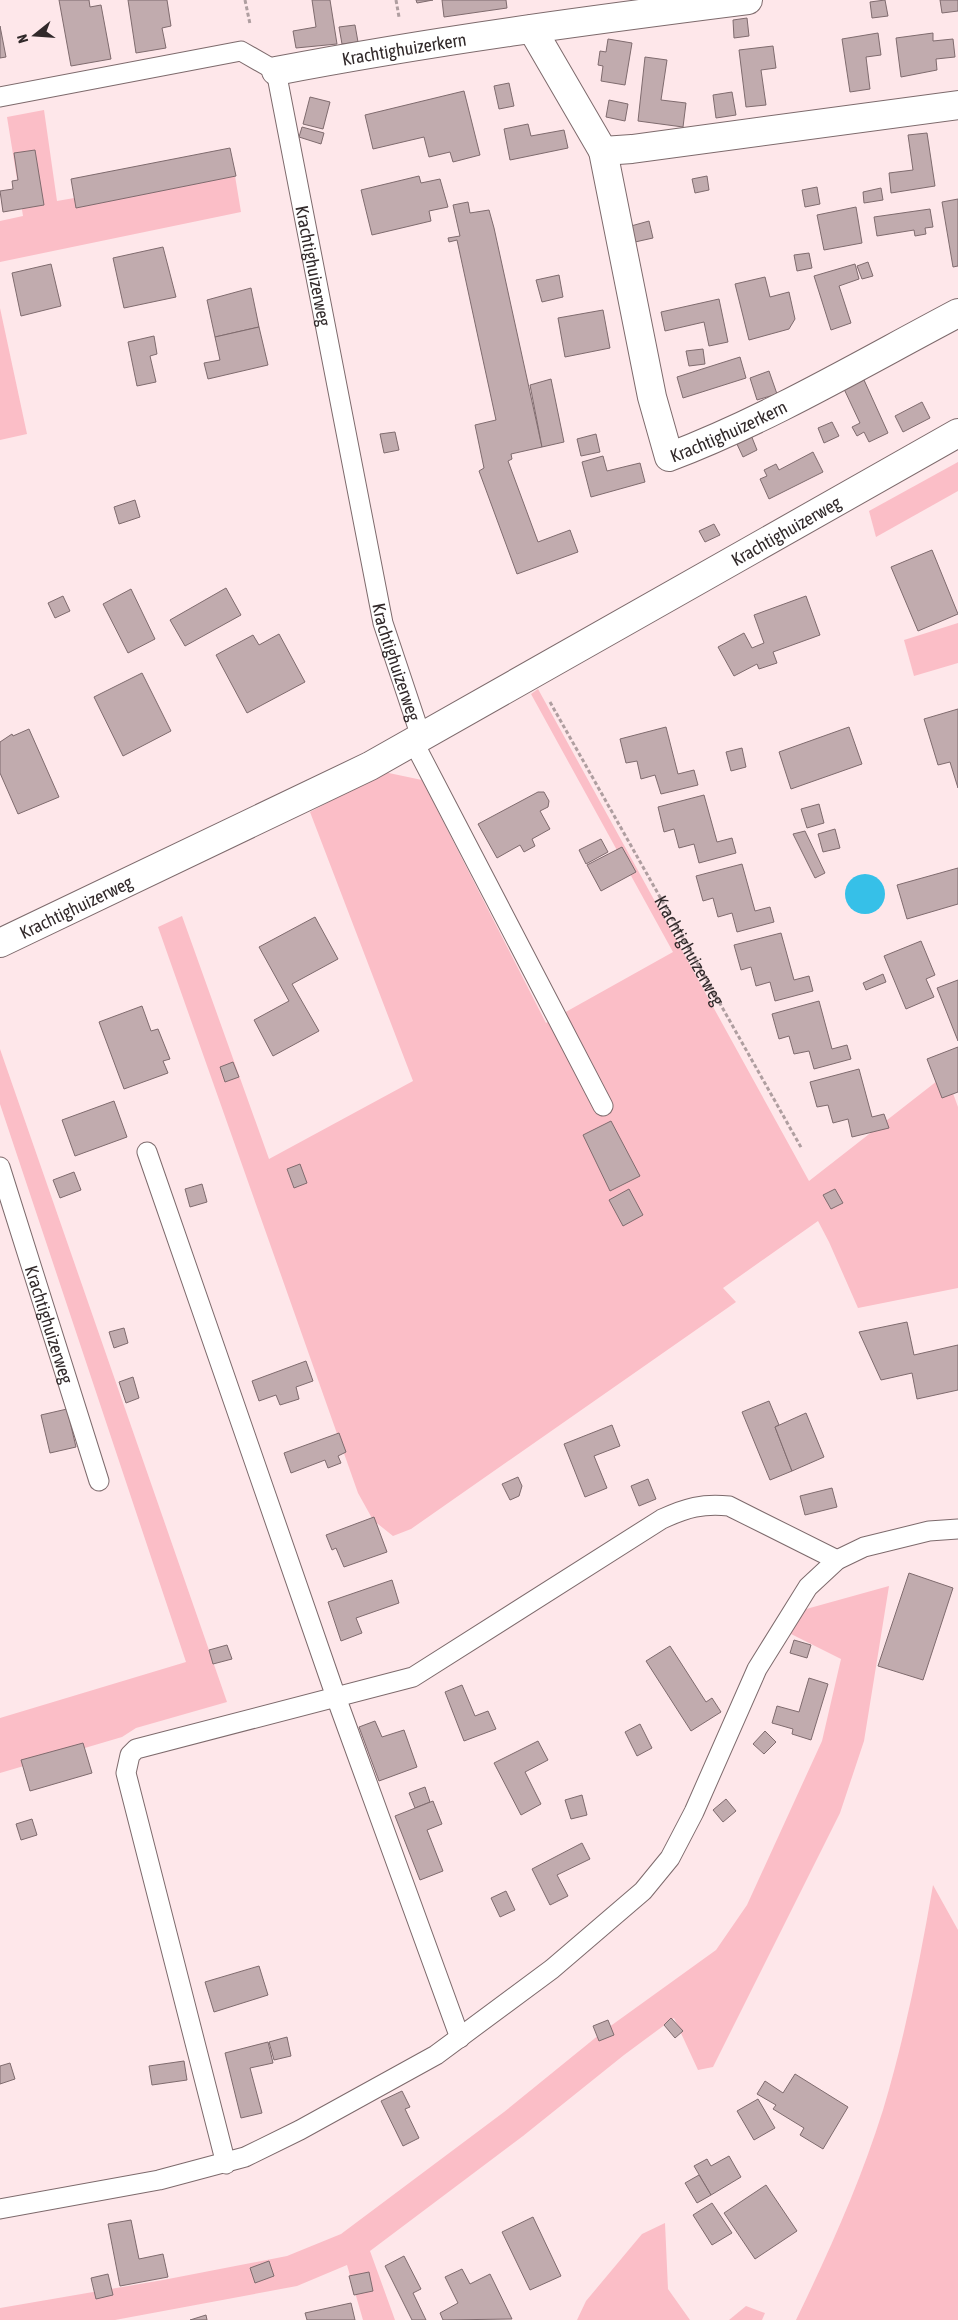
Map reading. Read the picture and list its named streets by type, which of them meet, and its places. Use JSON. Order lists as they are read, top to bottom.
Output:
{
  "streets": {
    "street": ["Krachtighuizerkern", "Krachtighuizerweg"]
  },
  "crossings": [
    ["Krachtighuizerkern", "Krachtighuizerweg"]
  ],
  "north": "left"
}
